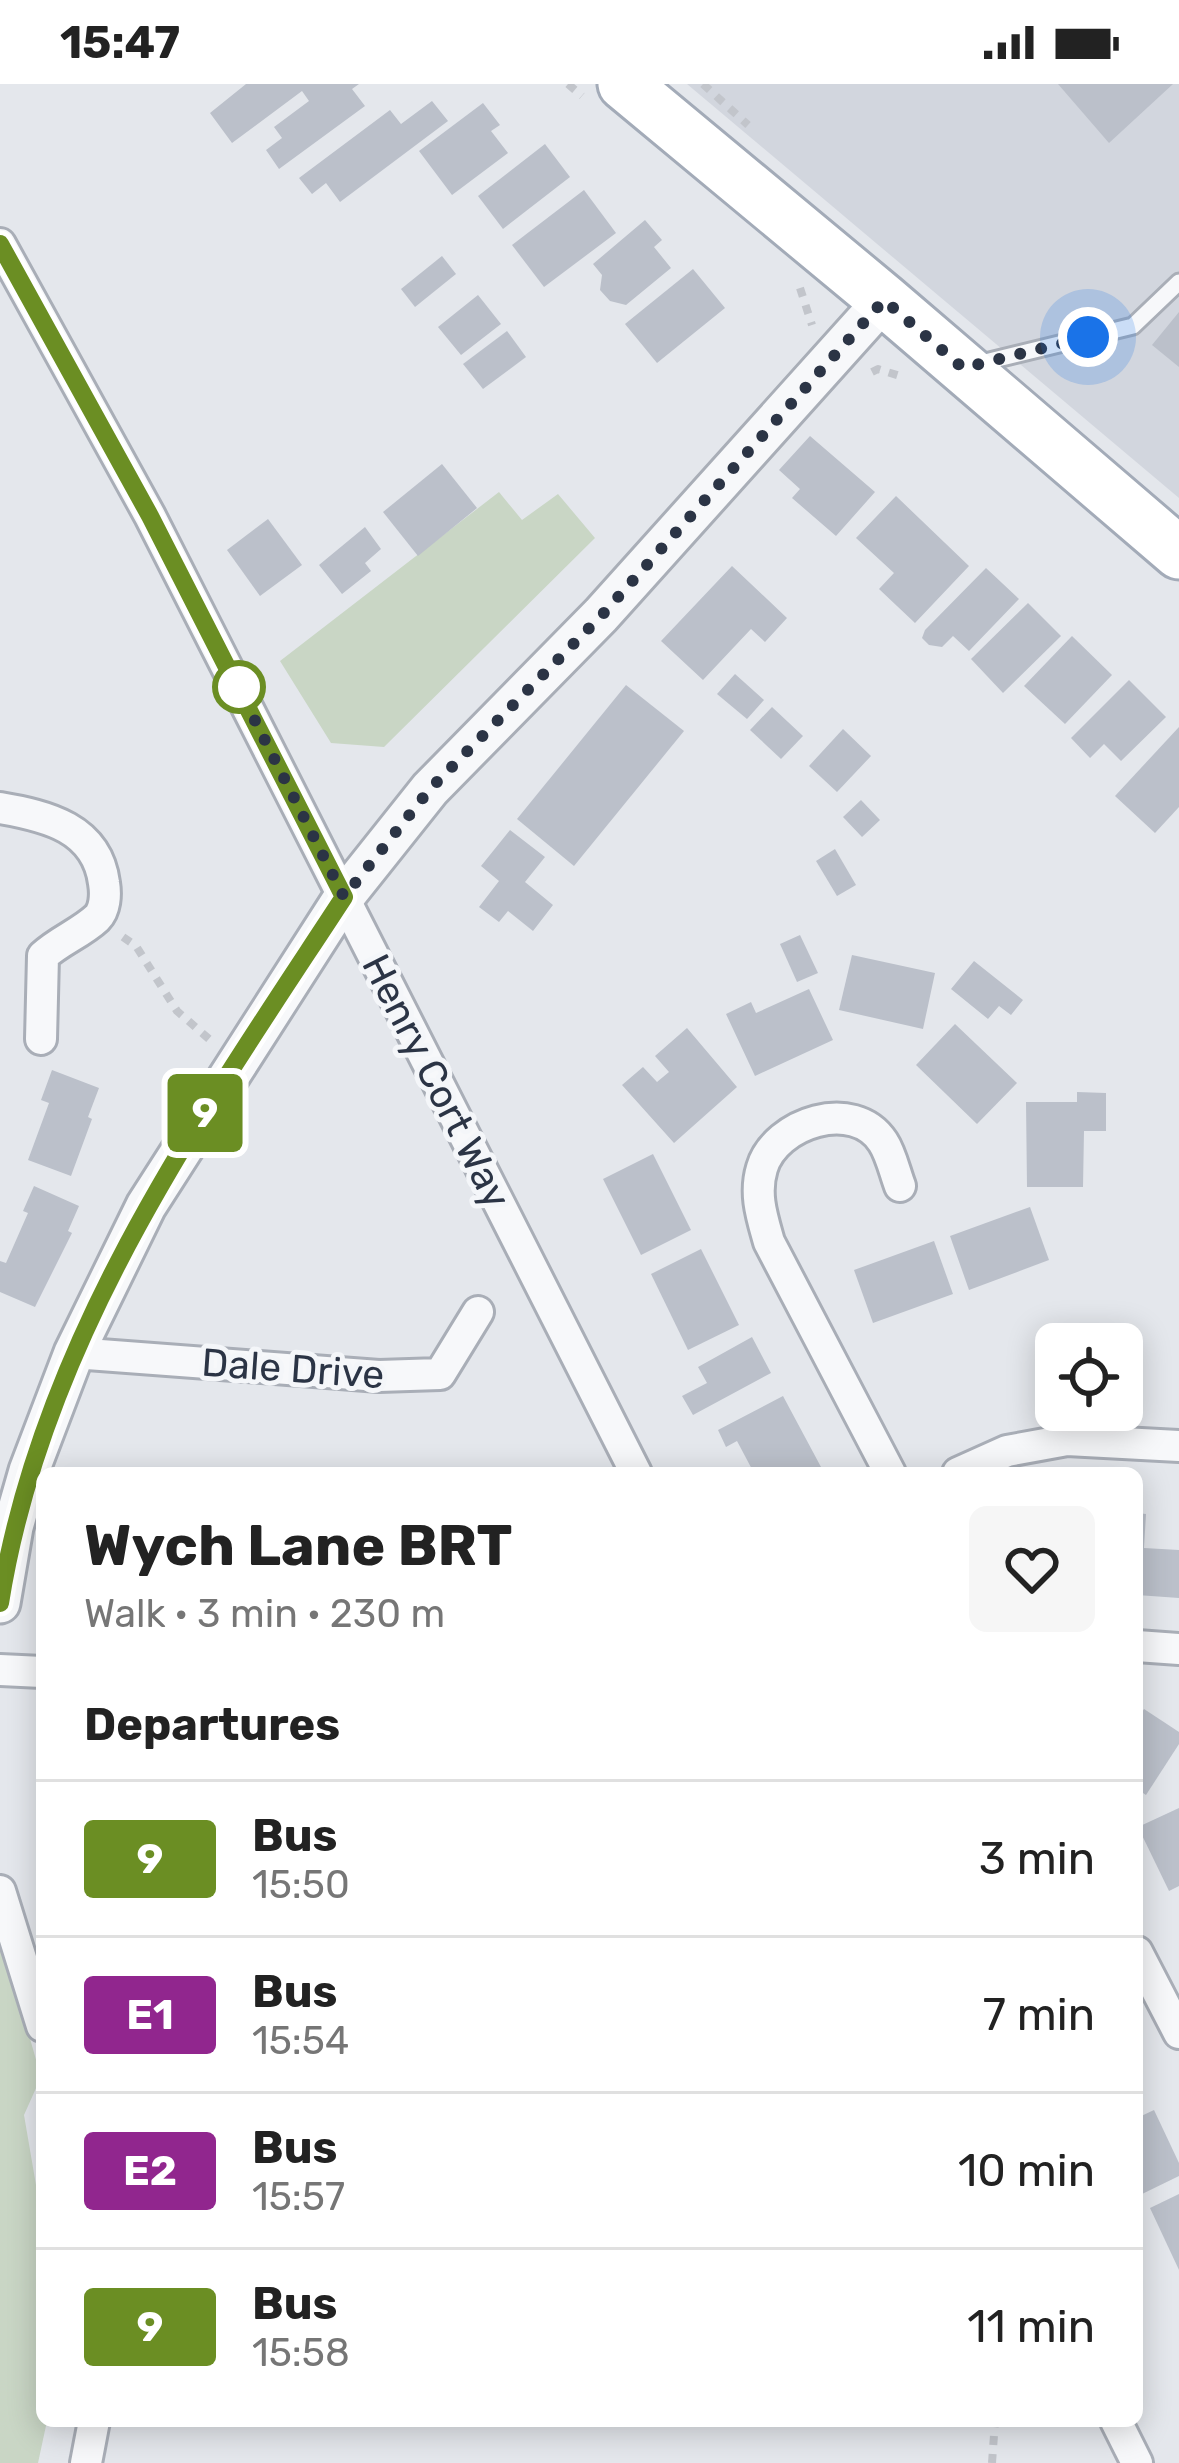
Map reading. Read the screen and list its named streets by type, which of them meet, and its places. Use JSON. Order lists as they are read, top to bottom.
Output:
{
  "streets": {
    "street": ["Henry Cort Way", "Dale Drive"]
  },
  "lines": ["bus line 9"],
  "page": {
    "status": "15:47",
    "on_map": "9",
    "heading": [
      ["Wych Lane BRT", "Walk · 3 min · 230 m"],
      "Departures"
    ],
    "list": [
      {
        "mark": "9",
        "name": "Bus",
        "note": "15:50",
        "value": "3 min"
      },
      {
        "mark": "E1",
        "name": "Bus",
        "note": "15:54",
        "value": "7 min"
      },
      {
        "mark": "E2",
        "name": "Bus",
        "note": "15:57",
        "value": "10 min"
      },
      {
        "mark": "9",
        "name": "Bus",
        "note": "15:58",
        "value": "11 min"
      }
    ]
  }
}
